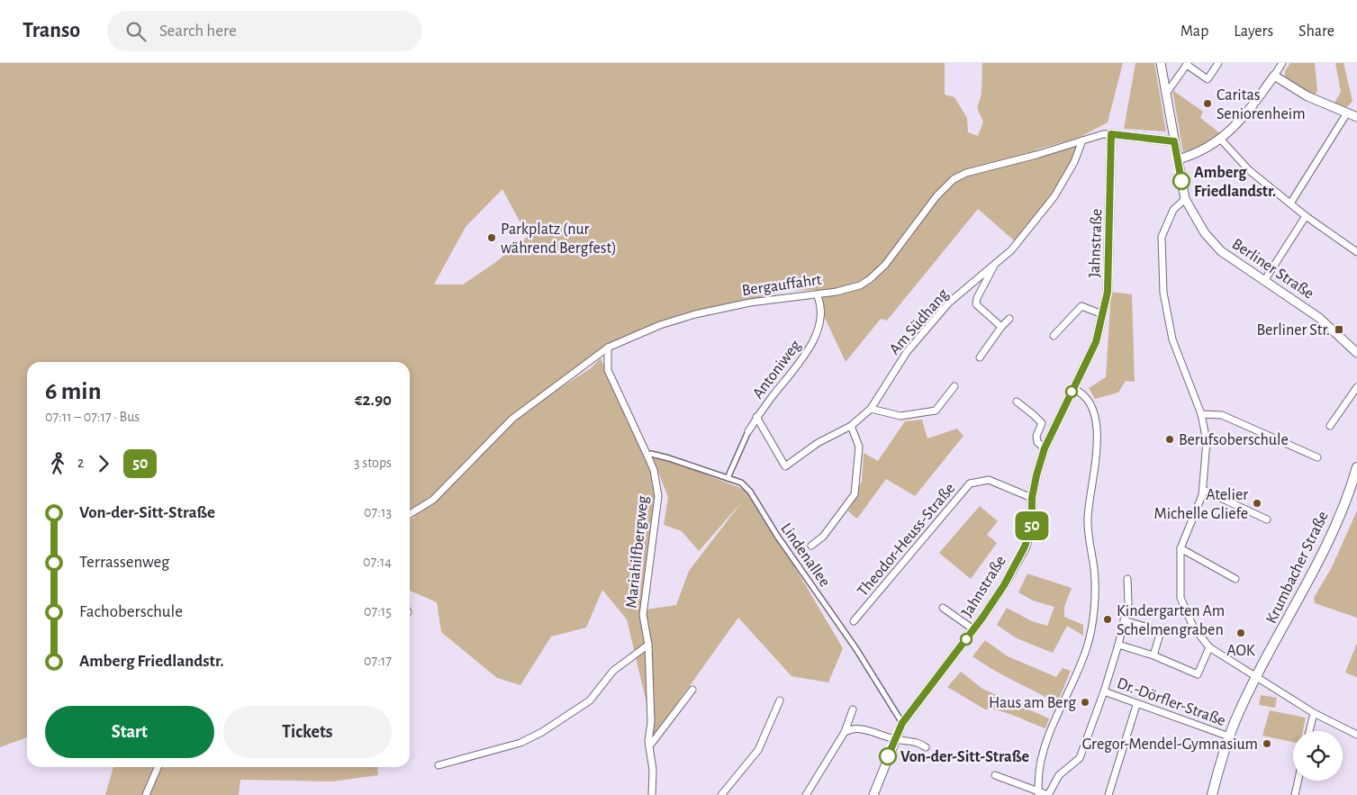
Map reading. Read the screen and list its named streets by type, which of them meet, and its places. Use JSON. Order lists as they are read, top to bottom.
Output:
{
  "streets": {
    "main road": ["Krumbacher Straße"],
    "street": [
      "Jahnstraße",
      "Berliner Straße",
      "Bergauffahrt",
      "Am Südhang",
      "Antoniweg",
      "Theodor-Heuss-Straße",
      "Mariahilfbergweg",
      "Lindenallee",
      "Dr.-Dörfler-Straße"
    ]
  },
  "crossings": [
    ["Jahnstraße", "Bergauffahrt"],
    ["Jahnstraße", "Theodor-Heuss-Straße"],
    ["Jahnstraße", "Lindenallee"],
    ["Berliner Straße", "Bergauffahrt"],
    ["Bergauffahrt", "Am Südhang"],
    ["Bergauffahrt", "Antoniweg"],
    ["Bergauffahrt", "Mariahilfbergweg"],
    ["Am Südhang", "Antoniweg"],
    ["Mariahilfbergweg", "Lindenallee"],
    ["Krumbacher Straße", "Dr.-Dörfler-Straße"]
  ],
  "places": {
    "other": [
      "Caritas Seniorenheim",
      "Amberg Friedlandstr.",
      "Parkplatz (nur während Bergfest)",
      "Berufsoberschule",
      "Atelier Michelle Gliefe",
      "Kindergarten Am Schelmengraben",
      "AOK",
      "Haus am Berg",
      "Gregor-Mendel-Gymnasium",
      "Von-der-Sitt-Straße"
    ],
    "transit": ["Berliner Str."]
  },
  "lines": ["bus line 50"],
  "page": {
    "header": "Transo",
    "search": "Search here",
    "nav": ["Map", "Layers", "Share"],
    "on_map": "50",
    "heading": ["6 min", "07:11 – 07:17 · Bus", "€2.90"],
    "legs": ["2", "50", "3 stops"],
    "list": [
      {
        "name": "Von-der-Sitt-Straße",
        "value": "07:13"
      },
      {
        "name": "Terrassenweg",
        "value": "07:14"
      },
      {
        "name": "Fachoberschule",
        "value": "07:15"
      },
      {
        "name": "Amberg Friedlandstr.",
        "value": "07:17"
      }
    ],
    "buttons": ["Start", "Tickets"]
  }
}
